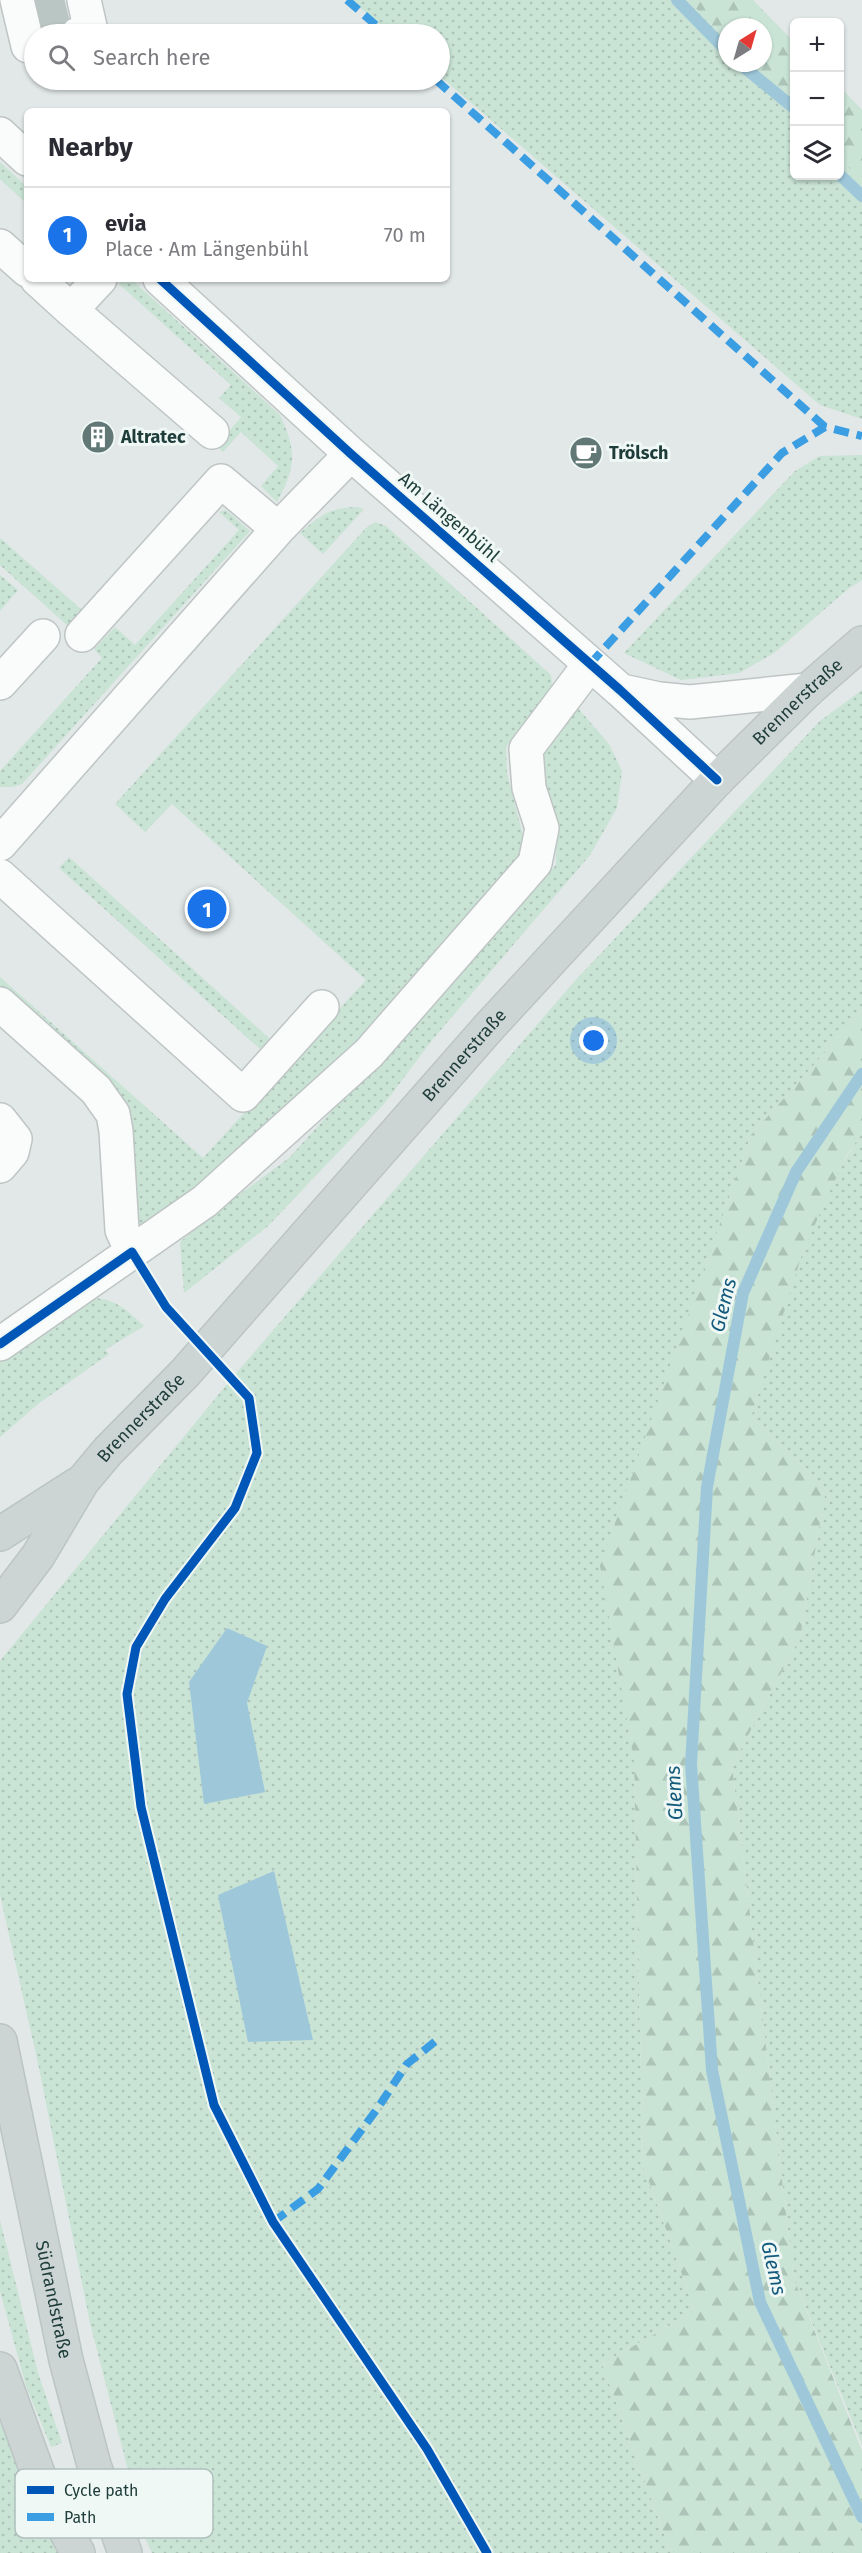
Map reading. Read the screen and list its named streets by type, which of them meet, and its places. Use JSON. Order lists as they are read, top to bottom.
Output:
{
  "streets": {
    "main road": ["Brennerstraße", "Südrandstraße"],
    "street": ["Am Längenbühl"]
  },
  "crossings": [
    ["Am Längenbühl", "Brennerstraße"]
  ],
  "water": ["Glems"],
  "places": {
    "building": ["Altratec"],
    "cafe": ["Trölsch"]
  },
  "legend": ["Cycle path", "Path"],
  "north": "top right",
  "page": {
    "map_buttons": ["+", "−"],
    "search": "Search here",
    "heading": "Nearby",
    "list": [
      {
        "mark": "1",
        "name": "evia",
        "note": "Place · Am Längenbühl",
        "value": "70 m"
      }
    ],
    "pins": "1"
  }
}
